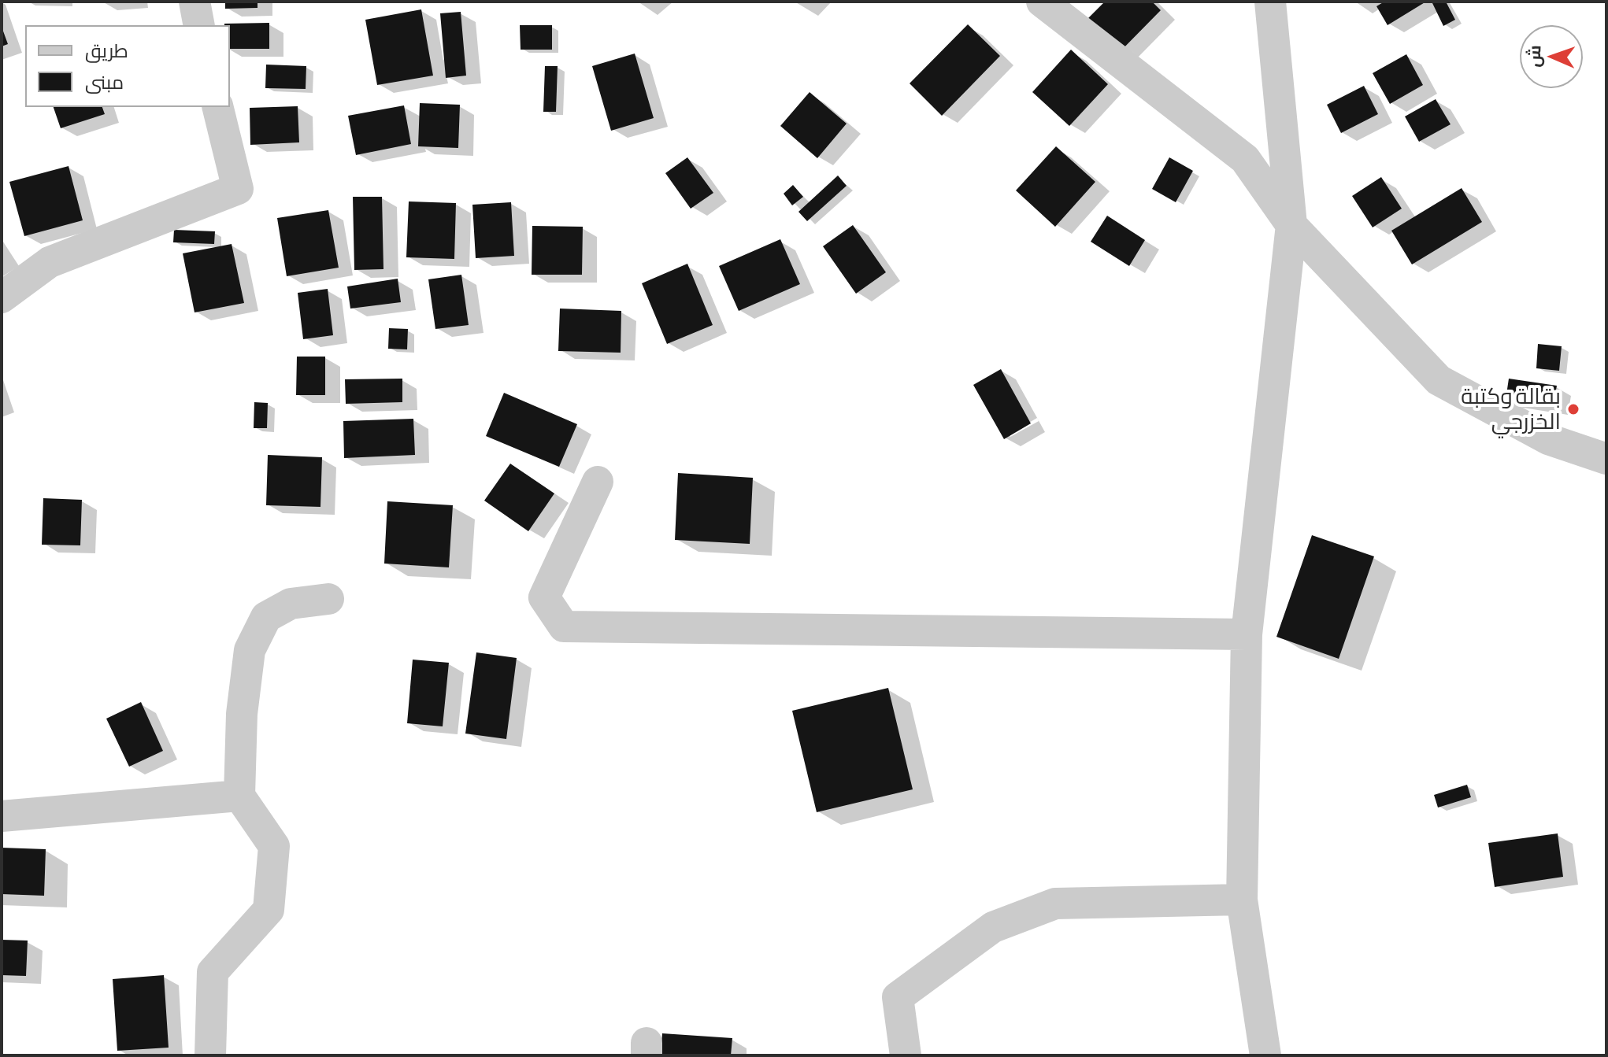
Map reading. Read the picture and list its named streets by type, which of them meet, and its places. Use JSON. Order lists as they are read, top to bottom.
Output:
{
  "places": ["بقالة وكتبة الخزرجي"],
  "legend": ["طريق", "مبنى"],
  "north": "left"
}
